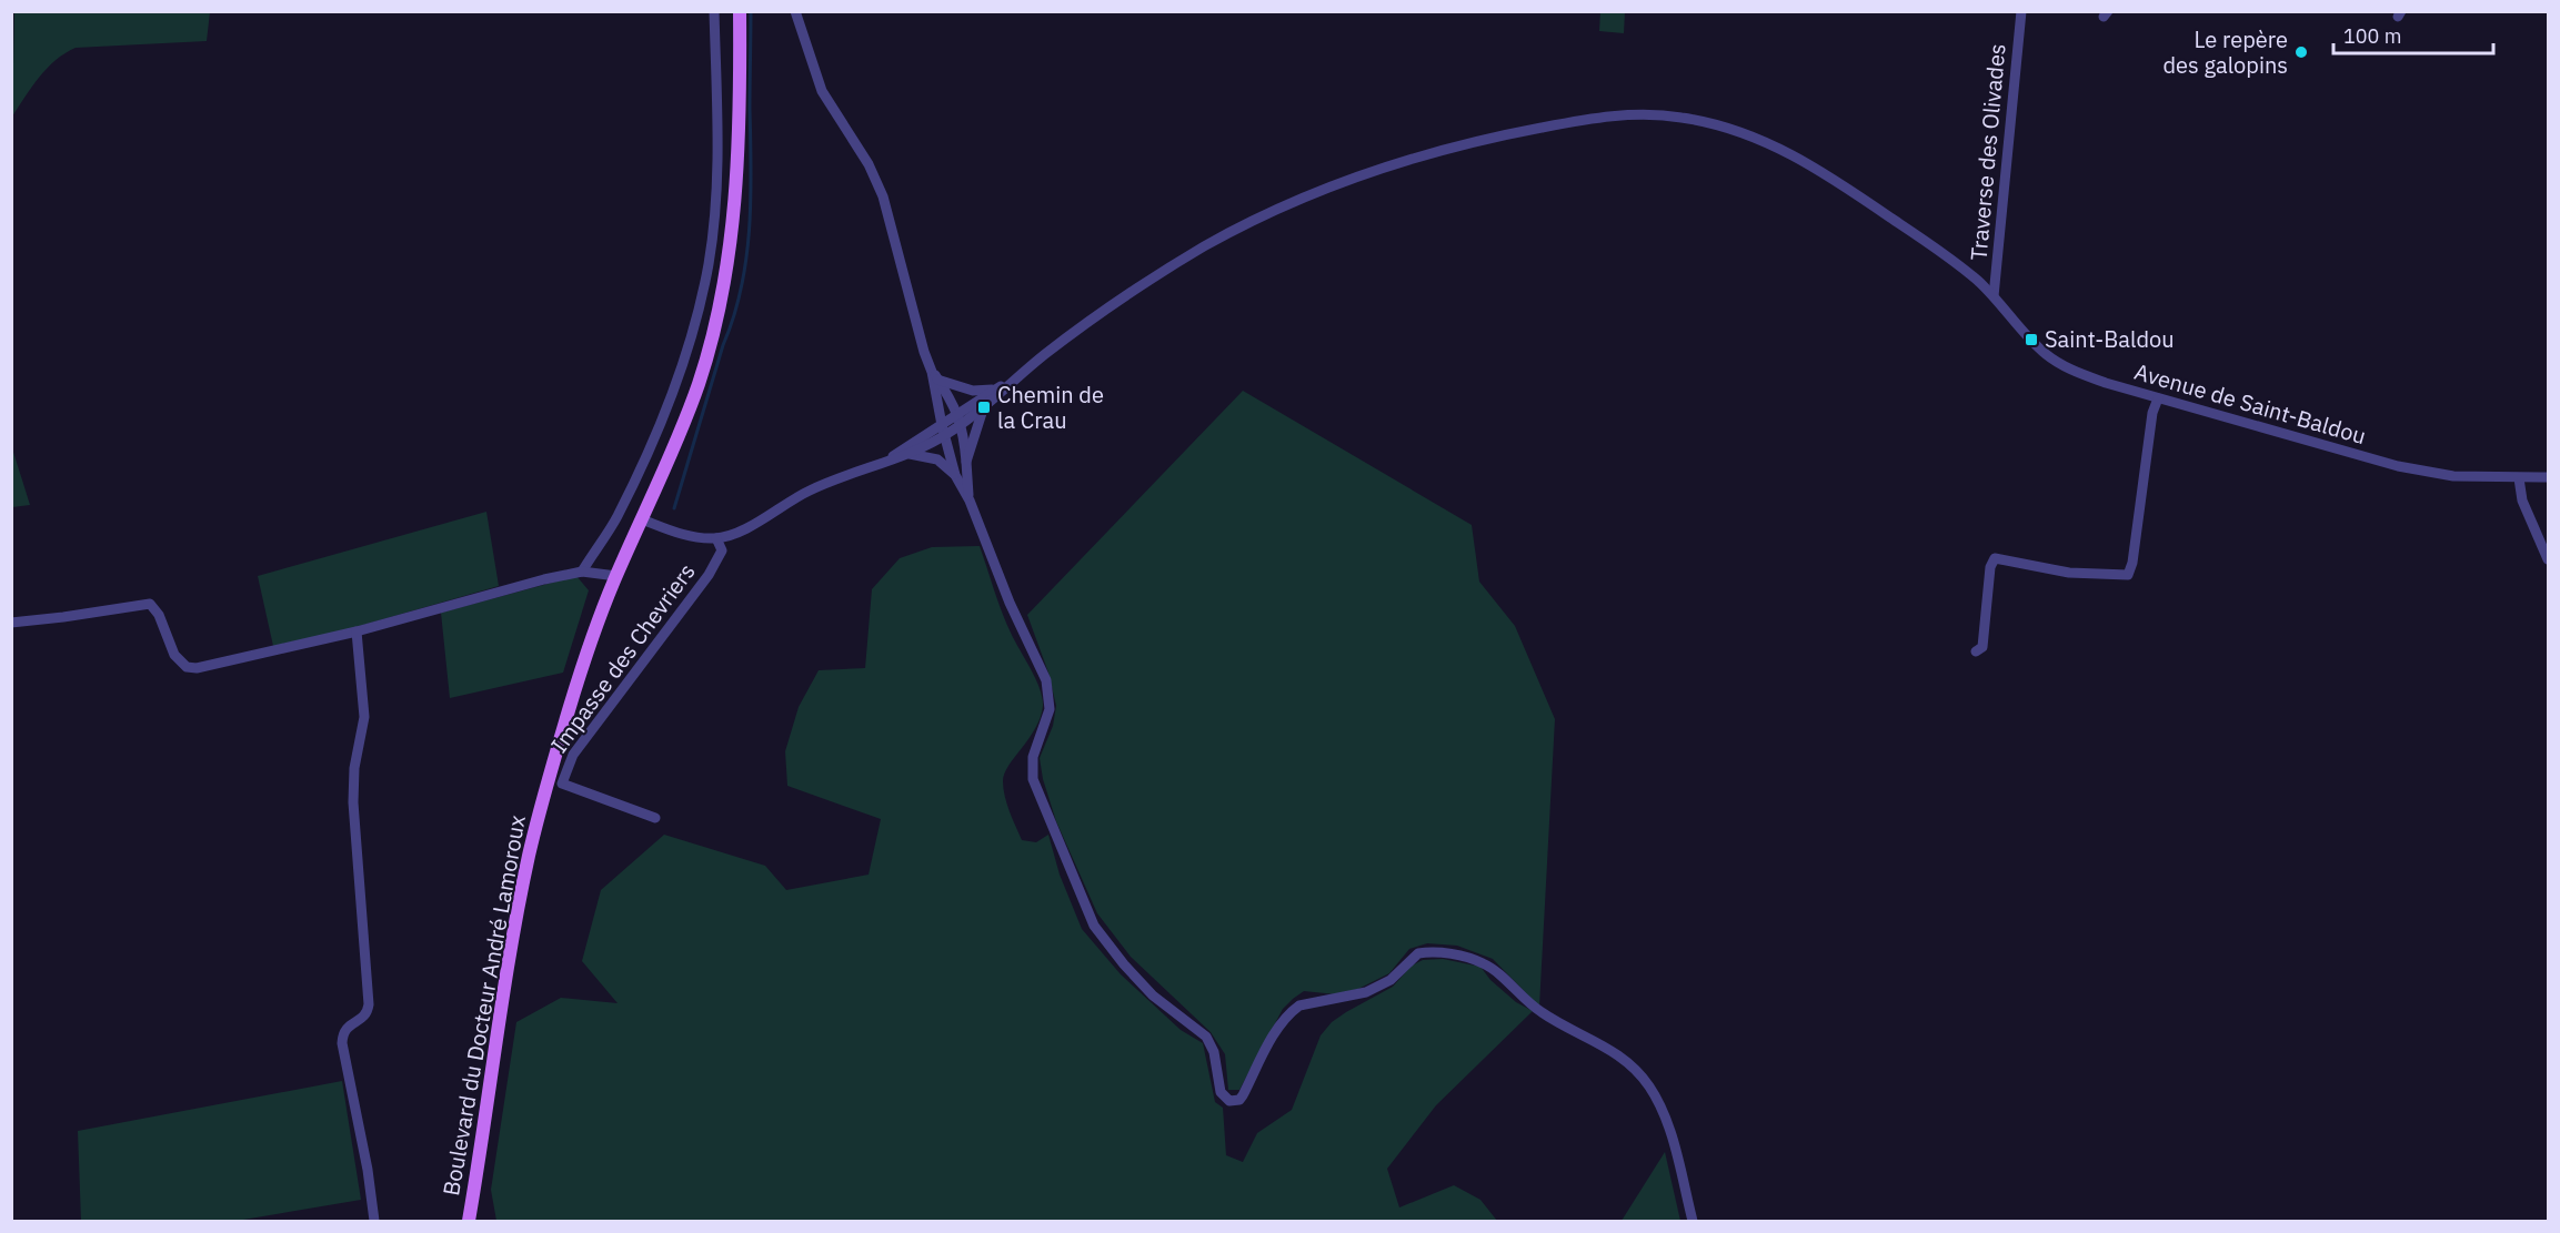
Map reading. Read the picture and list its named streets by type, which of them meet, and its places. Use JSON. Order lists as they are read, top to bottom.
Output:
{
  "streets": {
    "main road": ["Boulevard du Docteur André Lamoroux"],
    "street": ["Traverse des Olivades", "Avenue de Saint-Baldou", "Impasse des Chevriers"]
  },
  "crossings": [
    ["Traverse des Olivades", "Avenue de Saint-Baldou"],
    ["Avenue de Saint-Baldou", "Impasse des Chevriers"],
    ["Avenue de Saint-Baldou", "Boulevard du Docteur André Lamoroux"]
  ],
  "places": {
    "other": ["Le repère des galopins"],
    "transit": ["Saint-Baldou", "Chemin de la Crau"]
  },
  "scale_bar": "100 m"
}
